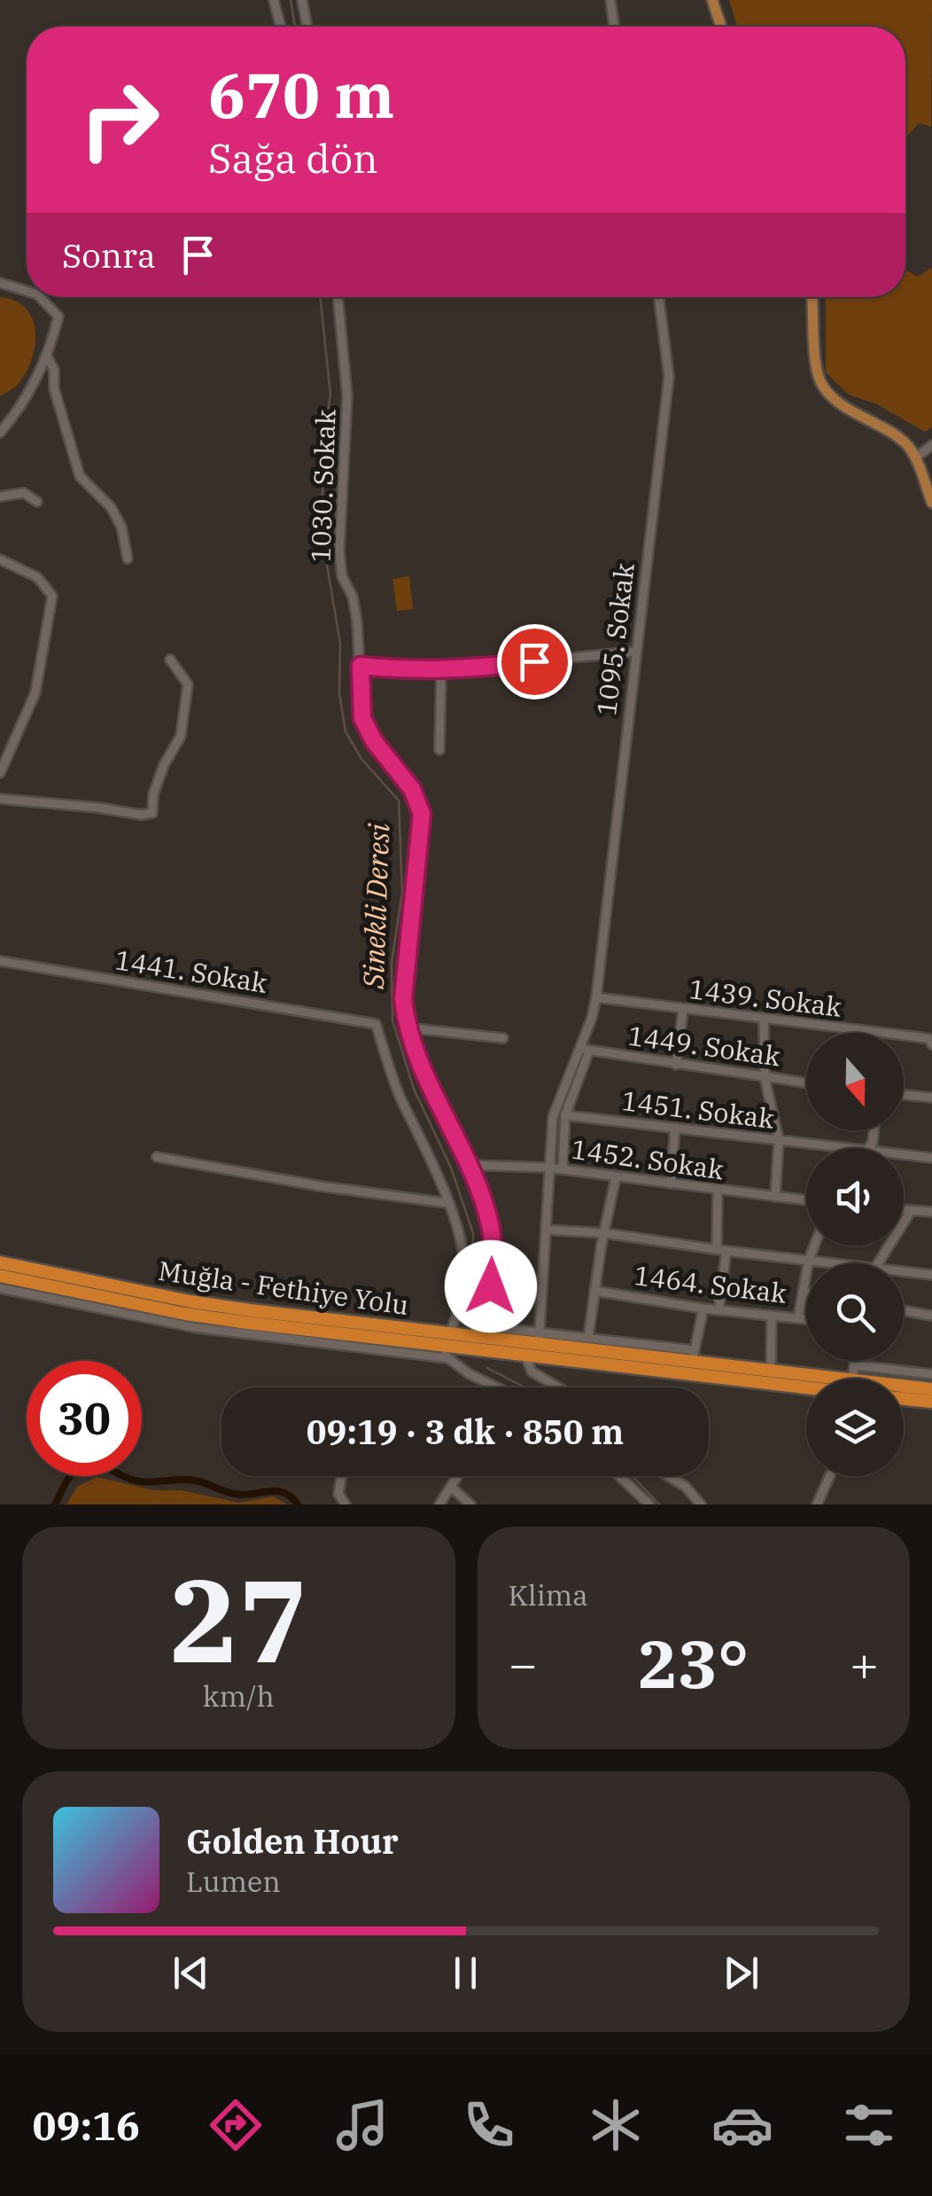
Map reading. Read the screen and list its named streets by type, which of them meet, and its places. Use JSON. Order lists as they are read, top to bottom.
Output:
{
  "streets": {
    "highway": ["Muğla - Fethiye Yolu"],
    "street": [
      "1030. Sokak",
      "1095. Sokak",
      "1441. Sokak",
      "1439. Sokak",
      "1449. Sokak",
      "1451. Sokak",
      "1452. Sokak",
      "1464. Sokak"
    ]
  },
  "crossings": [
    ["1030. Sokak", "1452. Sokak"],
    ["1030. Sokak", "Muğla - Fethiye Yolu"],
    ["1095. Sokak", "1439. Sokak"],
    ["1095. Sokak", "1449. Sokak"]
  ],
  "water": ["Sinekli Deresi"],
  "north": "bottom",
  "page": {
    "turn": ["670 m", "Sağa dön"],
    "then": "Sonra",
    "limit": "30",
    "trip": "09:19 · 3 dk · 850 m",
    "tile": [
      ["27", "km/h"],
      "Klima"
    ],
    "heat": ["−", "23°", "+"],
    "song": ["Golden Hour", "Lumen"],
    "tabs": "09:16"
  }
}
